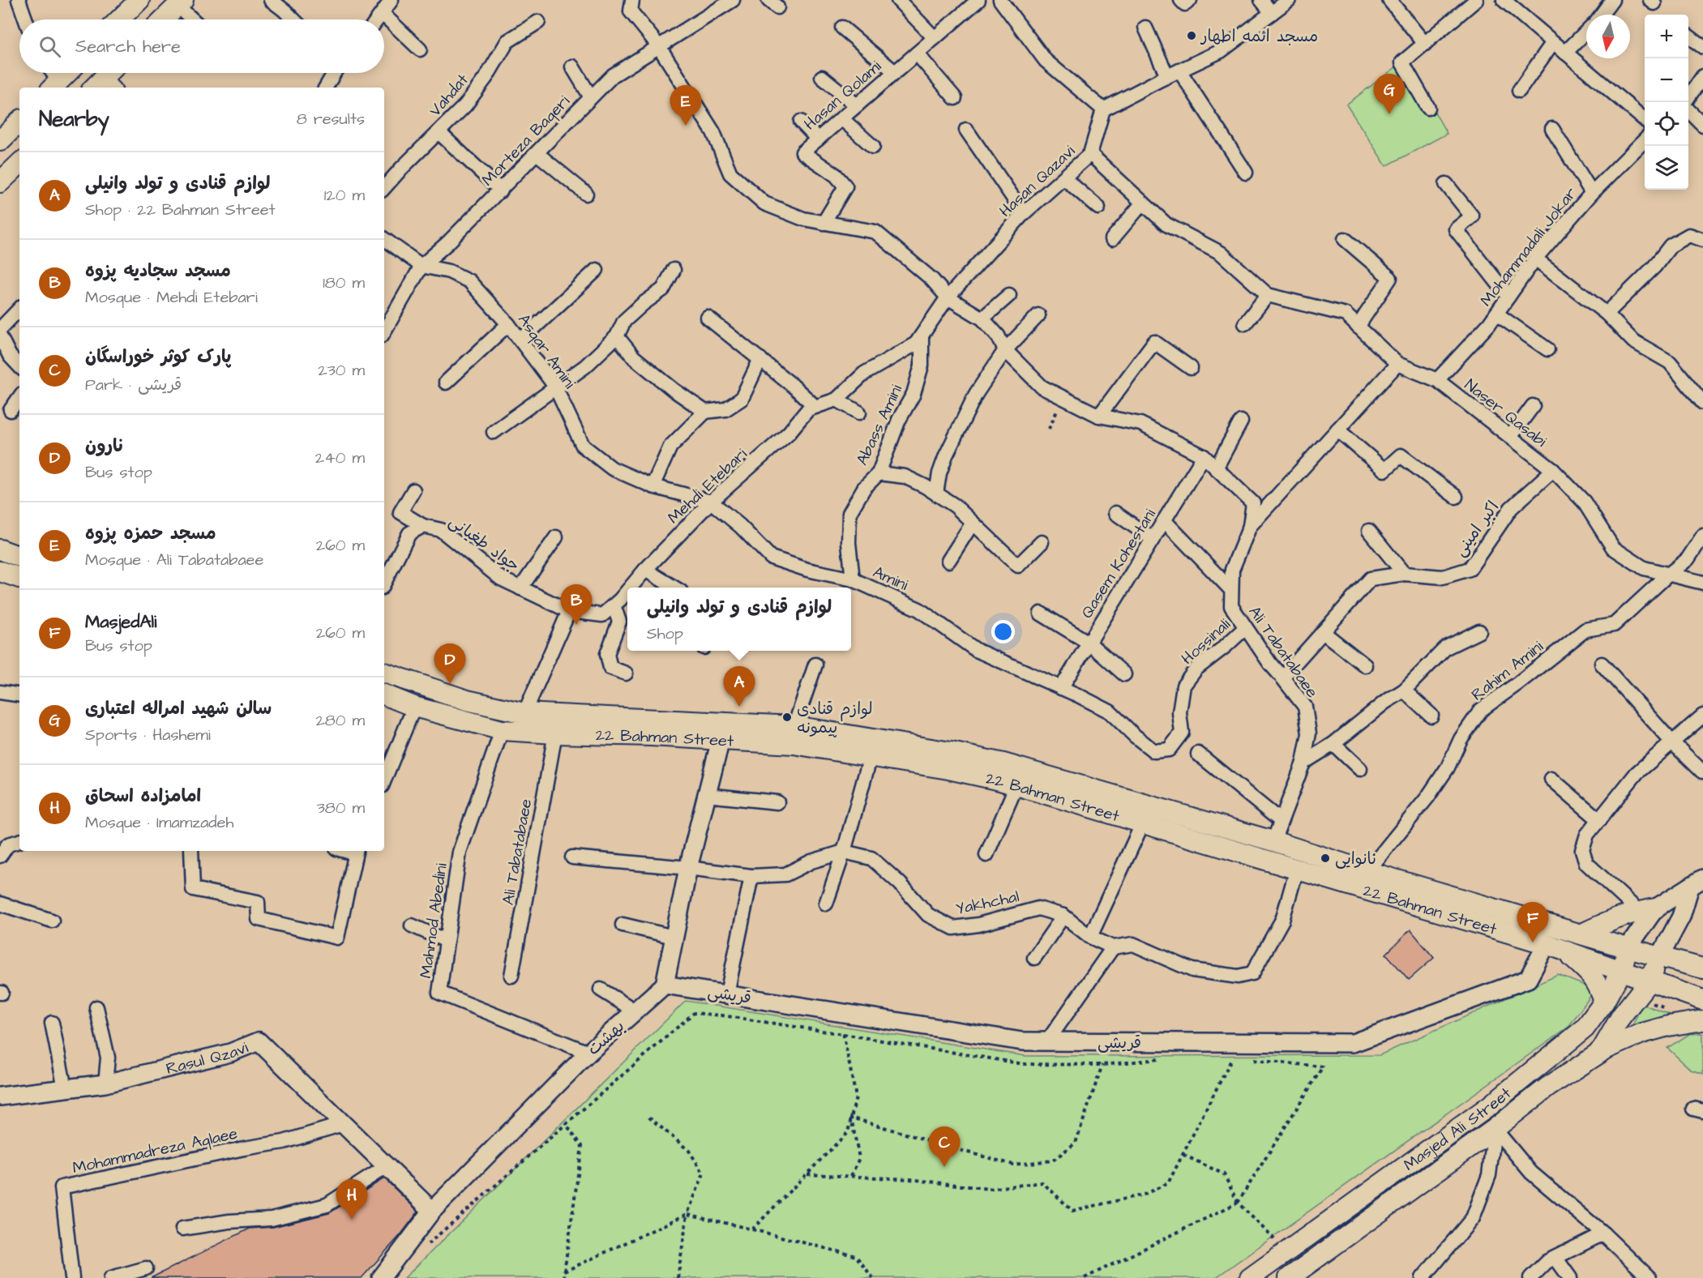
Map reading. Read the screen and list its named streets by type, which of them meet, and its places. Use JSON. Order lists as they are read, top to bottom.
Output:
{
  "streets": {
    "main road": ["22 Bahman Street", "Masjed Ali Street"],
    "street": [
      "Vahdat",
      "Hasan Qolami",
      "Morteza Baqeri",
      "Hasan Qazavi",
      "Mohammadali Jokar",
      "Asqar Amini",
      "Naser Qasabi",
      "Abass Amini",
      "Mehdi Etebari",
      "اکبر امینی",
      "جواد طغیانی",
      "Qasem Kohestani",
      "Amini",
      "Hossinali",
      "Ali Tabatabaee",
      "Rahim Amini",
      "Yakhchal",
      "Mahmod Abedini",
      "قریشی",
      "بهشت",
      "Rasul Qzavi",
      "Mohammadreza Aqlaee"
    ]
  },
  "crossings": [
    ["Hasan Qolami", "Ali Tabatabaee"],
    ["Morteza Baqeri", "Asqar Amini"],
    ["Morteza Baqeri", "Ali Tabatabaee"],
    ["Hasan Qazavi", "Mehdi Etebari"],
    ["Hasan Qazavi", "Ali Tabatabaee"],
    ["Mohammadali Jokar", "Naser Qasabi"],
    ["Asqar Amini", "Mehdi Etebari"],
    ["Asqar Amini", "Amini"],
    ["Naser Qasabi", "اکبر امینی"],
    ["Naser Qasabi", "Rahim Amini"],
    ["Abass Amini", "Mehdi Etebari"],
    ["Abass Amini", "Amini"],
    ["Mehdi Etebari", "جواد طغیانی"],
    ["Mehdi Etebari", "Amini"],
    ["Mehdi Etebari", "Ali Tabatabaee"],
    ["اکبر امینی", "Ali Tabatabaee"],
    ["Qasem Kohestani", "Amini"],
    ["Qasem Kohestani", "Hossinali"],
    ["Qasem Kohestani", "Ali Tabatabaee"],
    ["Amini", "Hossinali"],
    ["Hossinali", "Ali Tabatabaee"],
    ["Ali Tabatabaee", "22 Bahman Street"],
    ["Rahim Amini", "22 Bahman Street"],
    ["22 Bahman Street", "Yakhchal"],
    ["22 Bahman Street", "Mahmod Abedini"],
    ["22 Bahman Street", "قریشی"],
    ["22 Bahman Street", "Masjed Ali Street"],
    ["Mahmod Abedini", "بهشت"],
    ["قریشی", "بهشت"],
    ["بهشت", "Rasul Qzavi"],
    ["Rasul Qzavi", "Mohammadreza Aqlaee"]
  ],
  "places": ["مسجد ائمه اطهار", "لوازم قنادی پیمونه", "نانوایی"],
  "north": "bottom",
  "page": {
    "map_buttons": ["+", "−"],
    "search": "Search here",
    "pins": [
      "G",
      "E",
      "B",
      "D",
      "A",
      "F",
      "C",
      "H"
    ],
    "heading": ["Nearby", "8 results"],
    "list": [
      {
        "mark": "A",
        "name": "لوازم قنادی و تولد وانیلی",
        "note": "Shop · 22 Bahman Street",
        "value": "120 m"
      },
      {
        "mark": "B",
        "name": "مسجد سجادیه پزوه",
        "note": "Mosque · Mehdi Etebari",
        "value": "180 m"
      },
      {
        "mark": "C",
        "name": "پارک کوثر خوراسگان",
        "note": "Park · قریشی",
        "value": "230 m"
      },
      {
        "mark": "D",
        "name": "نارون",
        "note": "Bus stop",
        "value": "240 m"
      },
      {
        "mark": "E",
        "name": "مسجد حمزه پزوه",
        "note": "Mosque · Ali Tabatabaee",
        "value": "260 m"
      },
      {
        "mark": "F",
        "name": "MasjedAli",
        "note": "Bus stop",
        "value": "260 m"
      },
      {
        "mark": "G",
        "name": "سالن شهید امراله اعتباری",
        "note": "Sports · Hashemi",
        "value": "280 m"
      },
      {
        "mark": "H",
        "name": "امامزاده اسحاق",
        "note": "Mosque · Imamzadeh",
        "value": "380 m"
      }
    ],
    "popup": ["لوازم قنادی و تولد وانیلی", "Shop"]
  }
}
